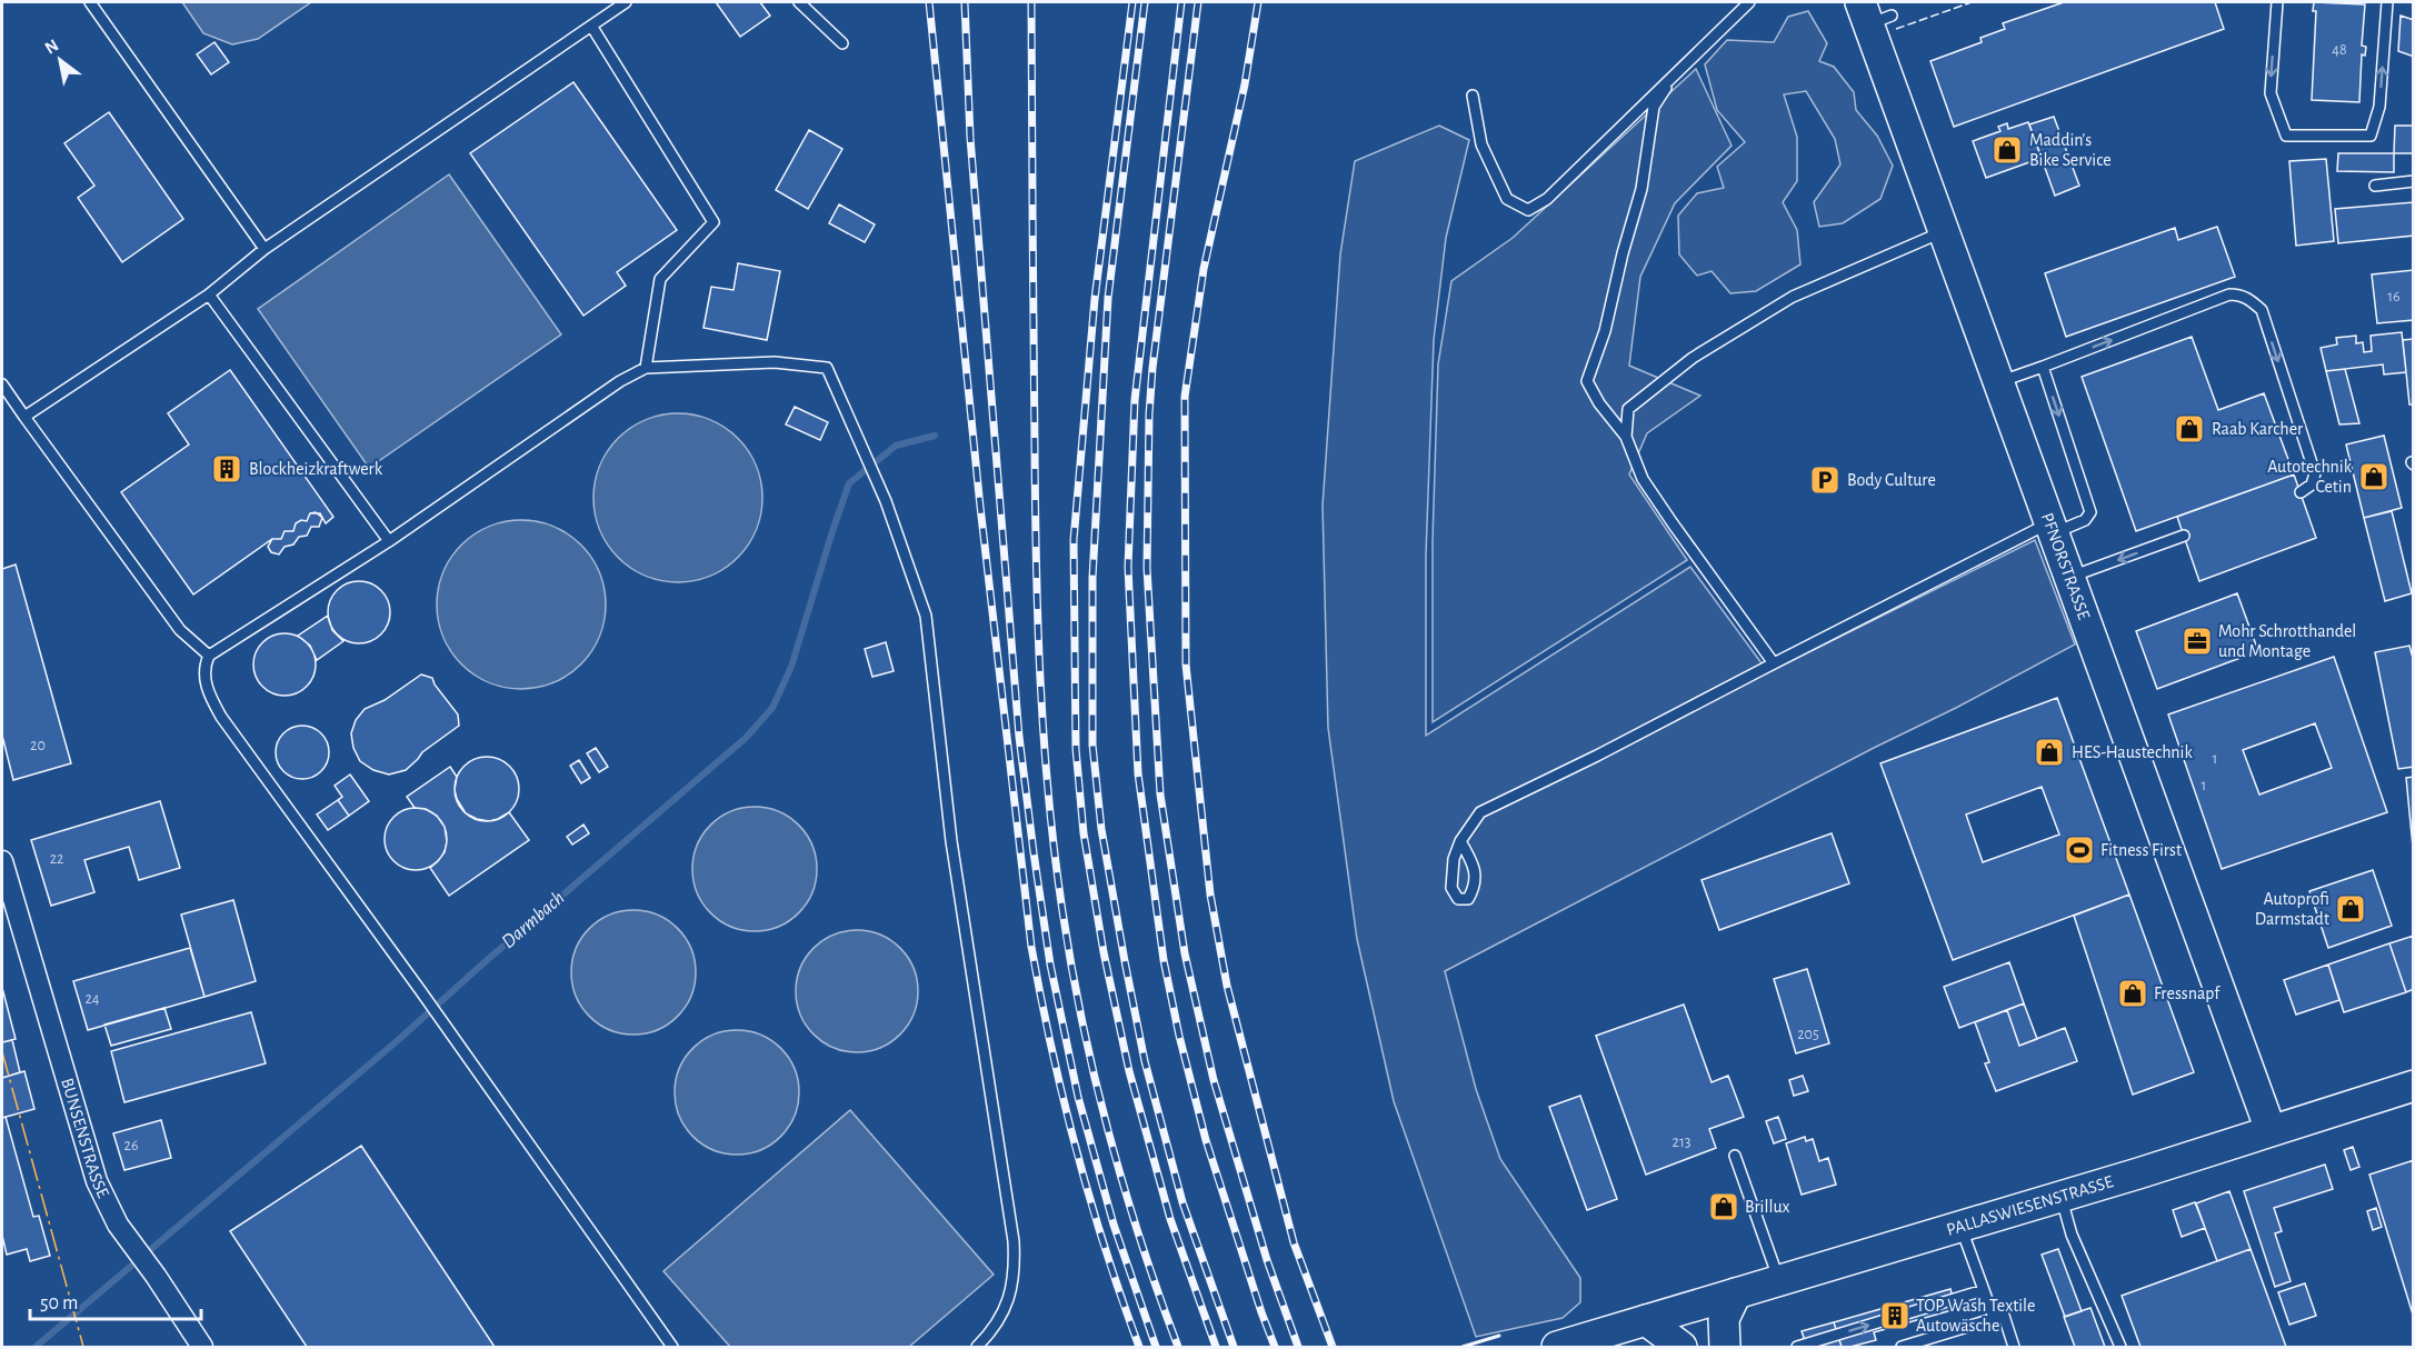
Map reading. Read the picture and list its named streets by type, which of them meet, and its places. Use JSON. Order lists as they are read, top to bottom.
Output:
{
  "streets": {
    "street": ["PFNORSTRASSE", "BUNSENSTRASSE", "PALLASWIESENSTRASSE"]
  },
  "crossings": [
    ["PFNORSTRASSE", "PALLASWIESENSTRASSE"]
  ],
  "water": ["Darmbach"],
  "places": {
    "shop": [
      "Maddin's Bike Service",
      "Raab Karcher",
      "Autotechnik Cetin",
      "HES-Haustechnik",
      "Autoprofi Darmstadt",
      "Fressnapf",
      "Brillux"
    ],
    "building": ["Blockheizkraftwerk", "TOP Wash Textile Autowäsche"],
    "parking": ["Body Culture"],
    "office": ["Mohr Schrotthandel und Montage"],
    "sports": ["Fitness First"]
  },
  "house_numbers": [
    "48",
    "16",
    "20",
    "1",
    "1",
    "22",
    "24",
    "205",
    "213",
    "26"
  ],
  "scale_bar": "50 m",
  "north": "top left"
}
